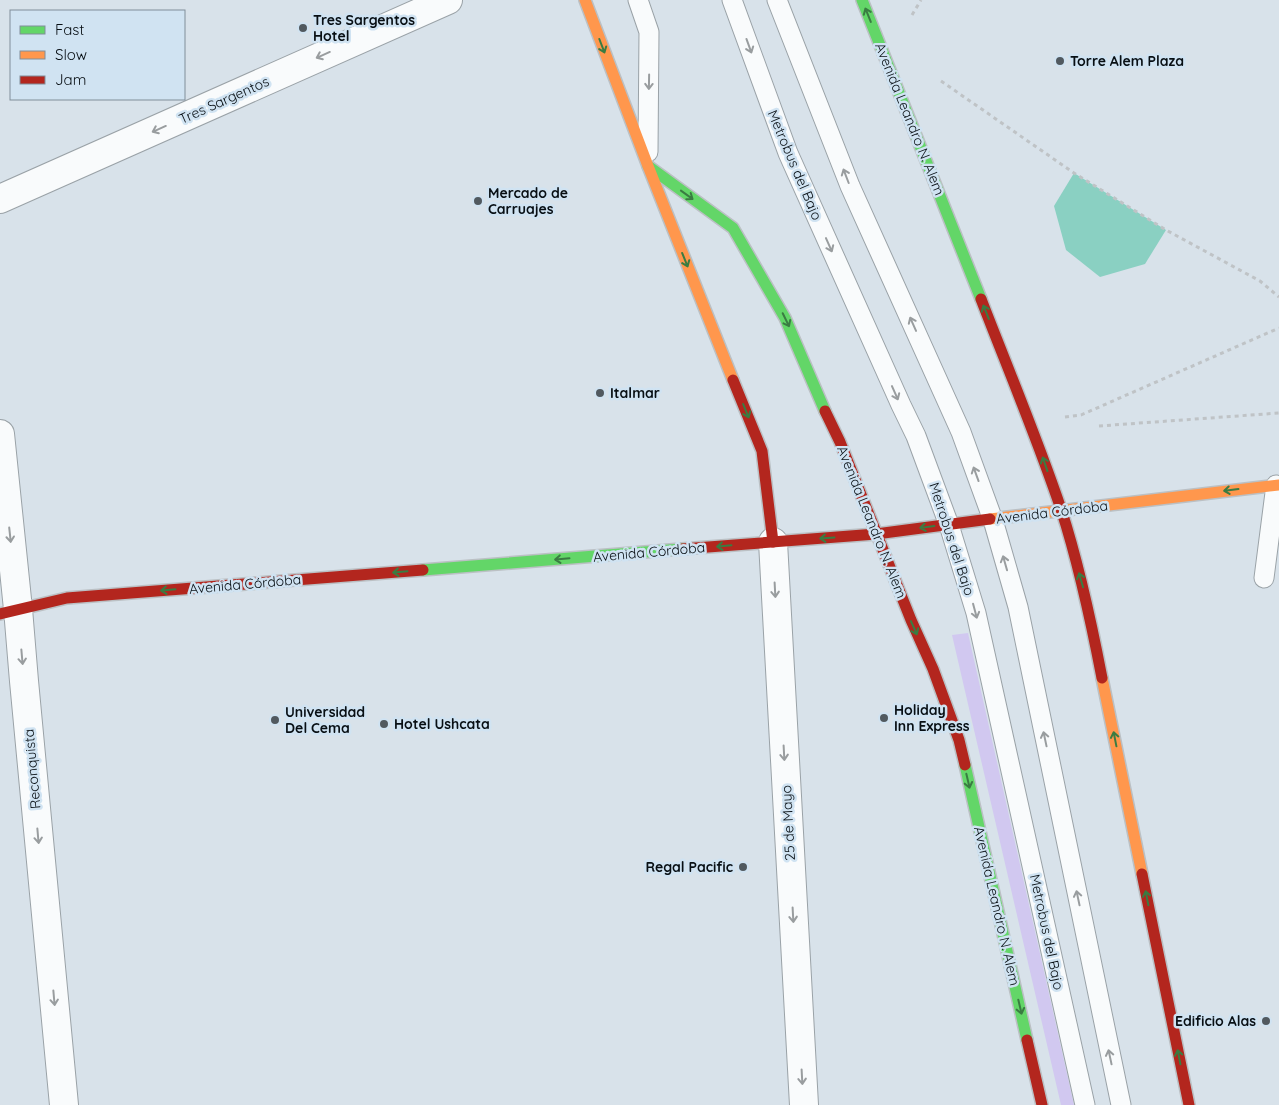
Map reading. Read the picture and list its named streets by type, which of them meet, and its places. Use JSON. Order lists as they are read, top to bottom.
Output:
{
  "streets": {
    "main road": ["Avenida Leandro N. Alem", "Avenida Córdoba"],
    "street": ["Tres Sargentos", "Reconquista", "25 de Mayo"],
    "lane": ["Metrobus del Bajo"]
  },
  "crossings": [
    ["Avenida Leandro N. Alem", "Avenida Córdoba"],
    ["Metrobus del Bajo", "Avenida Córdoba"],
    ["Avenida Córdoba", "Reconquista"],
    ["Avenida Córdoba", "25 de Mayo"]
  ],
  "one_way": [
    "Tres Sargentos",
    "Avenida Córdoba",
    "Reconquista",
    "25 de Mayo"
  ],
  "places": [
    "Tres Sargentos Hotel",
    "Torre Alem Plaza",
    "Mercado de Carruajes",
    "Italmar",
    "Holiday Inn Express",
    "Universidad Del Cema",
    "Hotel Ushcata",
    "Regal Pacific",
    "Edificio Alas"
  ],
  "legend": ["Fast", "Slow", "Jam"]
}
